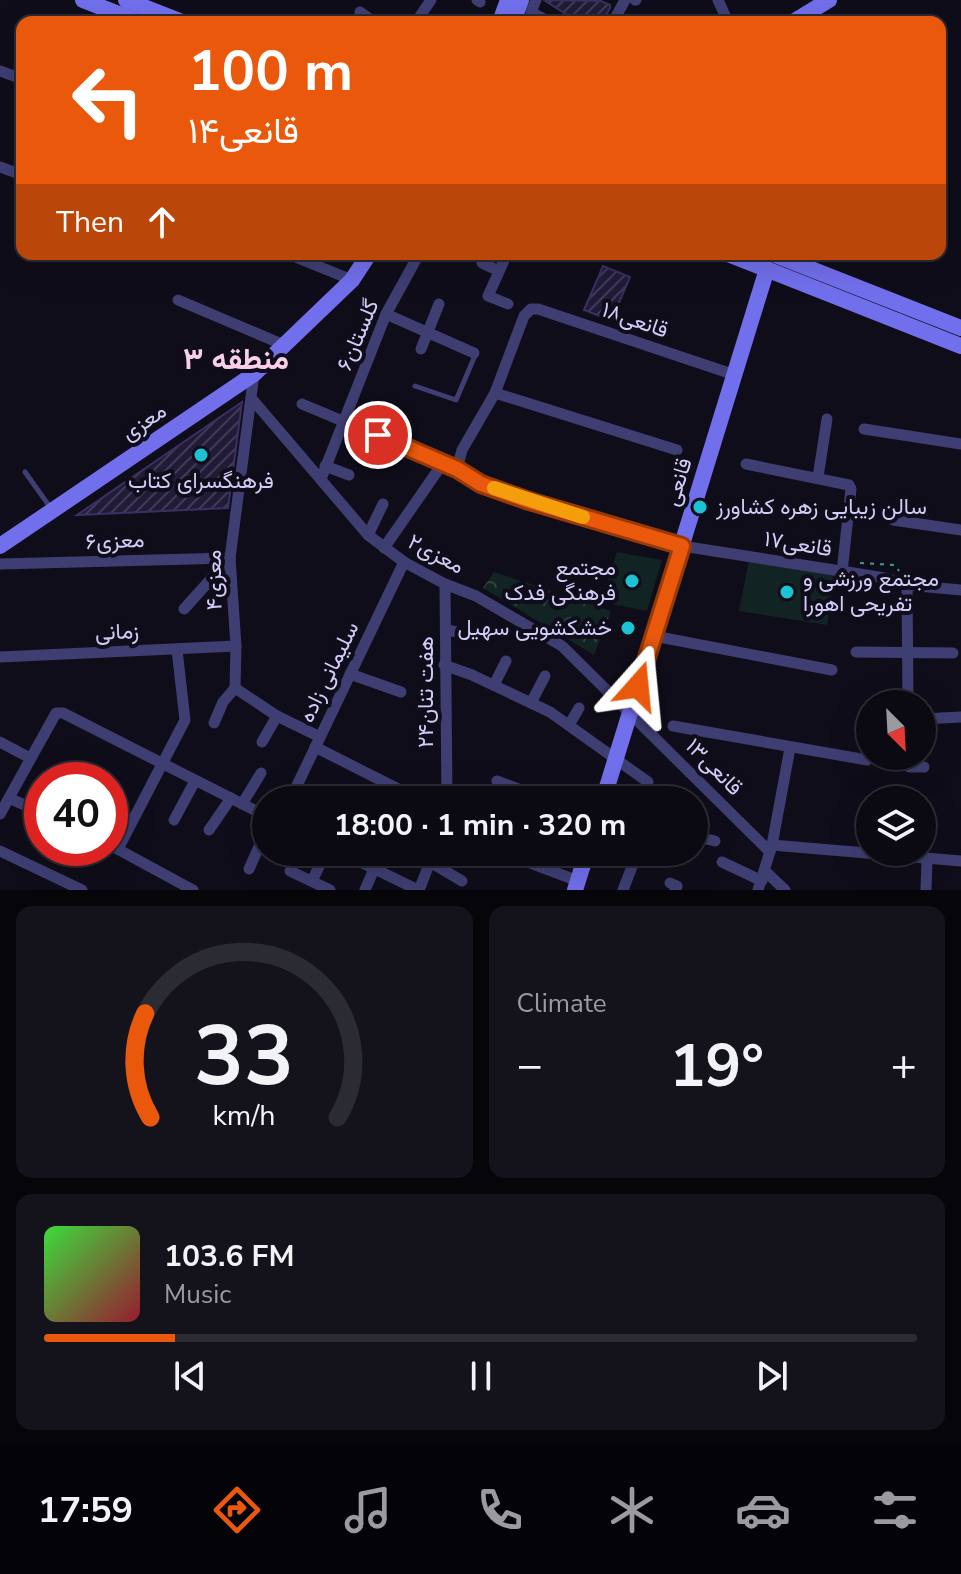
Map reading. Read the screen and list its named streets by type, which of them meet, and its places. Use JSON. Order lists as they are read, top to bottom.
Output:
{
  "streets": {
    "street": [
      "۱۸قانعی",
      "گلستان۶",
      "معزی",
      "قانعی",
      "۶معزی",
      "۱۷قانعی",
      "۲معزی",
      "۴معزی",
      "زمانی",
      "سلیمانی زاده",
      "هفت تنان۲۴",
      "۱۳قانعی"
    ]
  },
  "crossings": [
    ["۱۸قانعی", "قانعی"],
    ["گلستان۶", "۱۷قانعی"],
    ["گلستان۶", "۲معزی"],
    ["معزی", "۴معزی"],
    ["قانعی", "۱۷قانعی"],
    ["قانعی", "۲معزی"],
    ["قانعی", "۱۳قانعی"],
    ["۶معزی", "۴معزی"],
    ["۲معزی", "۴معزی"],
    ["۲معزی", "سلیمانی زاده"],
    ["۲معزی", "هفت تنان۲۴"],
    ["۲معزی", "۱۳قانعی"],
    ["۴معزی", "زمانی"]
  ],
  "districts": ["منطقه ۳"],
  "places": [
    "فرهنگسرای کتاب",
    "سالن زیبایی زهره کشاورز",
    "مجتمع فرهنگی فدک",
    "مجتمع ورزشی و تفریحی اهورا",
    "خشکشویی سهیل"
  ],
  "north": "bottom right",
  "page": {
    "turn": ["100 m", "۱۴قانعی"],
    "then": "Then",
    "limit": "40",
    "trip": "18:00 · 1 min · 320 m",
    "tile": "Climate",
    "heat": ["−", "19°", "+"],
    "song": ["103.6 FM", "Music"],
    "tabs": "17:59",
    "gauge": ["33", "km/h"]
  }
}
